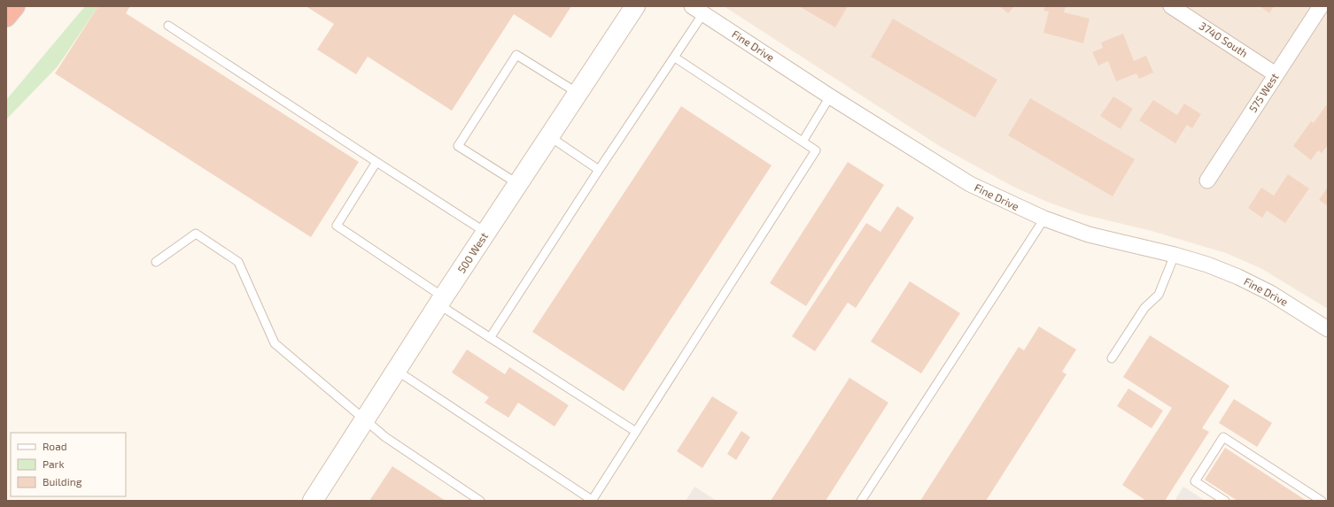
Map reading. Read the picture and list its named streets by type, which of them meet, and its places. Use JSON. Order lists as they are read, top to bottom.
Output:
{
  "streets": {
    "main road": ["500 West"],
    "street": ["3740 South", "Fine Drive", "575 West"]
  },
  "crossings": [
    ["3740 South", "575 West"]
  ],
  "legend": ["Road", "Park", "Building"]
}
